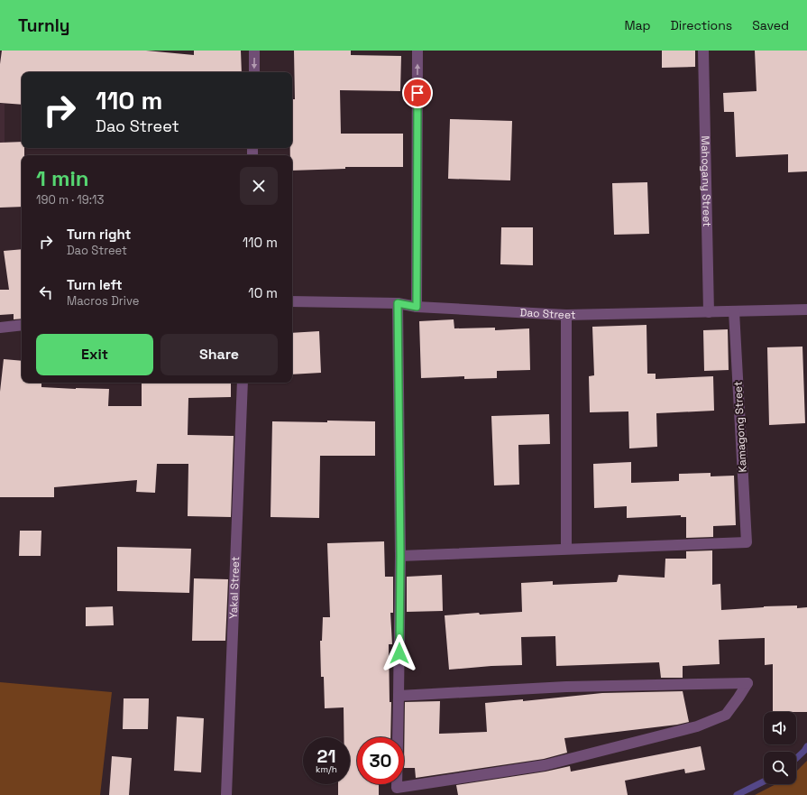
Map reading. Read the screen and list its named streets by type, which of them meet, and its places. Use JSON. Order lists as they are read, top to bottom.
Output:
{
  "streets": {
    "street": [
      "Mahogany Street",
      "Dao Street",
      "Kamagong Street",
      "Yakal Street"
    ]
  },
  "crossings": [
    ["Mahogany Street", "Dao Street"],
    ["Dao Street", "Kamagong Street"]
  ],
  "page": {
    "header": "Turnly",
    "nav": ["Map", "Directions", "Saved"],
    "turn": ["110 m", "Dao Street"],
    "heading": ["1 min", "190 m · 19:13"],
    "list": [
      {
        "name": "Turn right",
        "note": "Dao Street",
        "value": "110 m"
      },
      {
        "name": "Turn left",
        "note": "Macros Drive",
        "value": "10 m"
      }
    ],
    "buttons": ["Exit", "Share"],
    "speed": "21 km/h",
    "limit": "30"
  }
}
